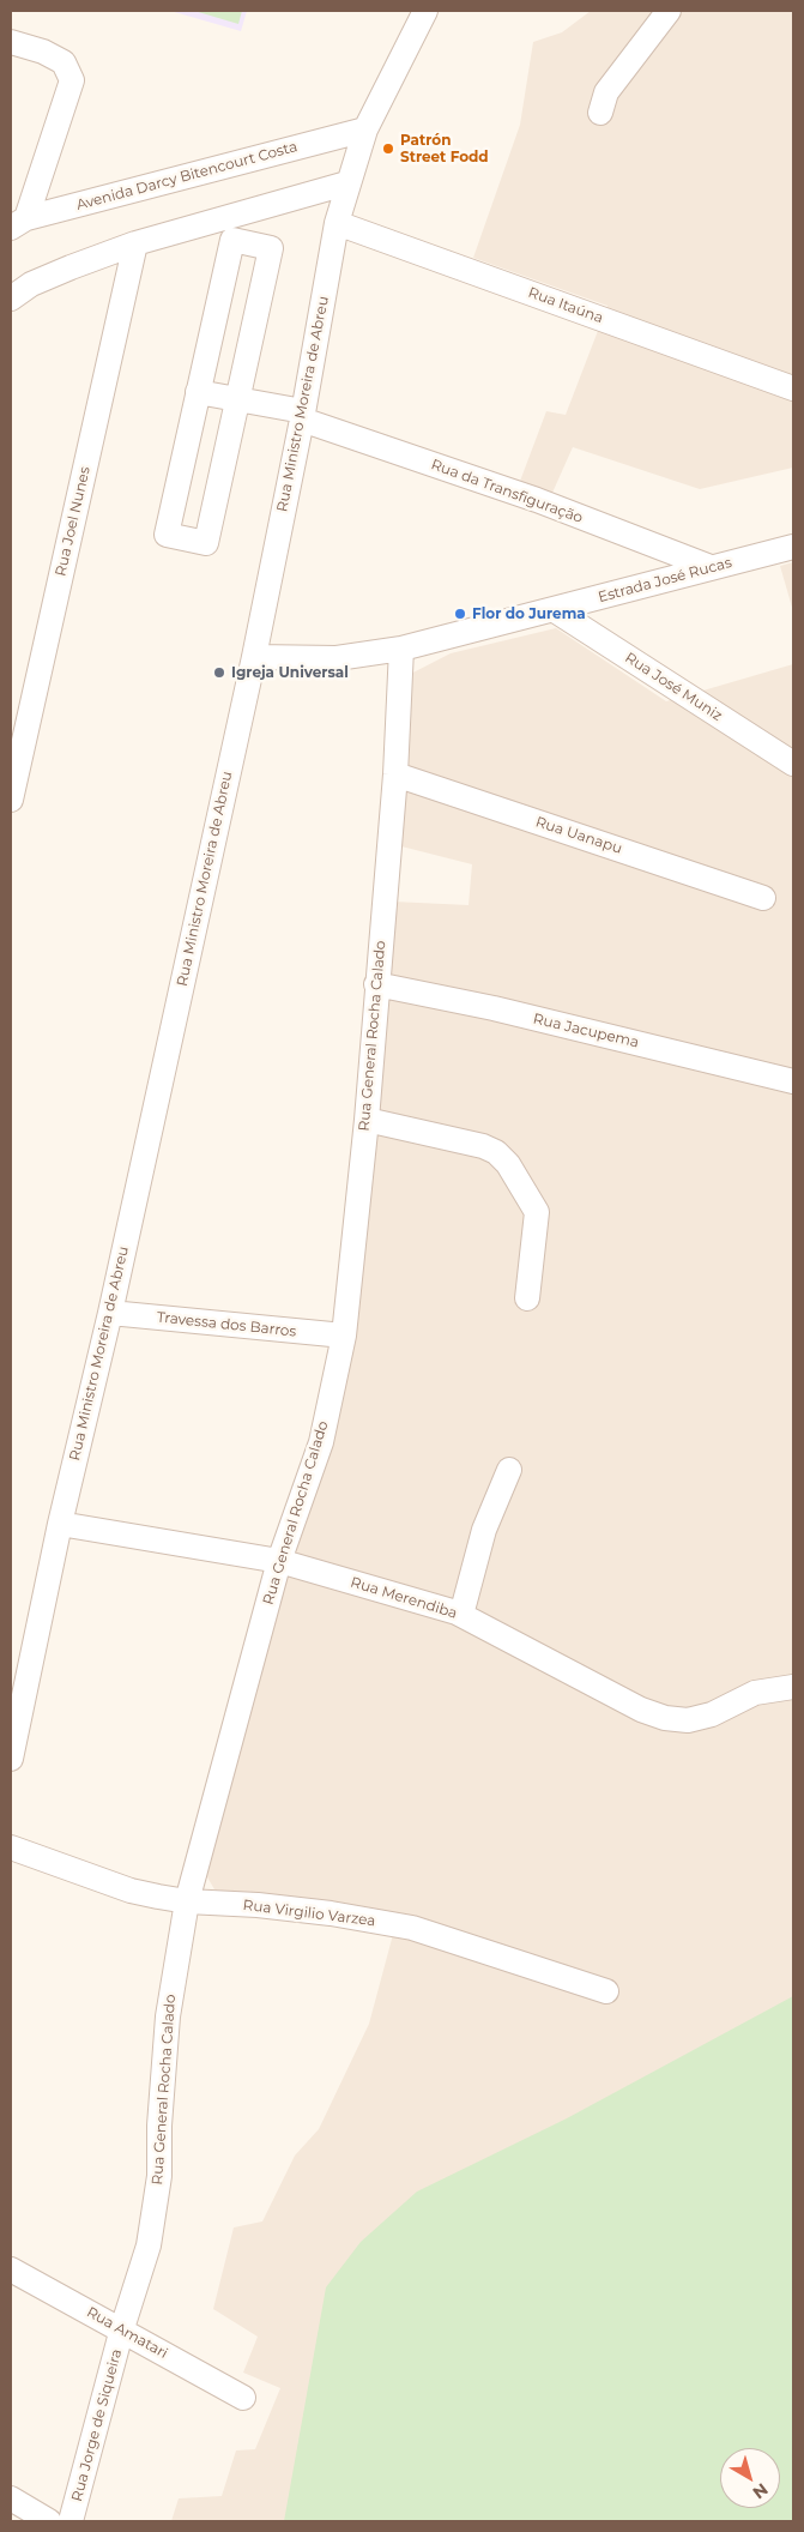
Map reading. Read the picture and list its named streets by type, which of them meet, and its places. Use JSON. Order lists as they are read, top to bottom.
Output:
{
  "streets": {
    "street": [
      "Avenida Darcy Bitencourt Costa",
      "Rua Itaúna",
      "Rua Ministro Moreira de Abreu",
      "Rua da Transfiguração",
      "Rua Joel Nunes",
      "Estrada José Rucas",
      "Rua José Muniz",
      "Rua Uanapu",
      "Rua Jacupema",
      "Rua General Rocha Calado",
      "Travessa dos Barros",
      "Rua Merendiba",
      "Rua Virgilio Varzea",
      "Rua Amatari",
      "Rua Jorge de Siqueira"
    ]
  },
  "crossings": [
    ["Avenida Darcy Bitencourt Costa", "Rua Ministro Moreira de Abreu"],
    ["Rua Itaúna", "Rua Ministro Moreira de Abreu"],
    ["Rua Ministro Moreira de Abreu", "Rua da Transfiguração"],
    ["Rua Ministro Moreira de Abreu", "Estrada José Rucas"],
    ["Rua Ministro Moreira de Abreu", "Travessa dos Barros"],
    ["Rua Ministro Moreira de Abreu", "Rua Merendiba"],
    ["Rua da Transfiguração", "Estrada José Rucas"],
    ["Estrada José Rucas", "Rua José Muniz"],
    ["Estrada José Rucas", "Rua General Rocha Calado"],
    ["Rua Uanapu", "Rua General Rocha Calado"],
    ["Rua Jacupema", "Rua General Rocha Calado"],
    ["Rua General Rocha Calado", "Travessa dos Barros"],
    ["Rua General Rocha Calado", "Rua Merendiba"],
    ["Rua General Rocha Calado", "Rua Virgilio Varzea"],
    ["Rua General Rocha Calado", "Rua Amatari"],
    ["Rua General Rocha Calado", "Rua Jorge de Siqueira"],
    ["Rua Amatari", "Rua Jorge de Siqueira"]
  ],
  "places": ["Patrón Street Fodd", "Flor do Jurema", "Igreja Universal"],
  "north": "bottom right"
}
